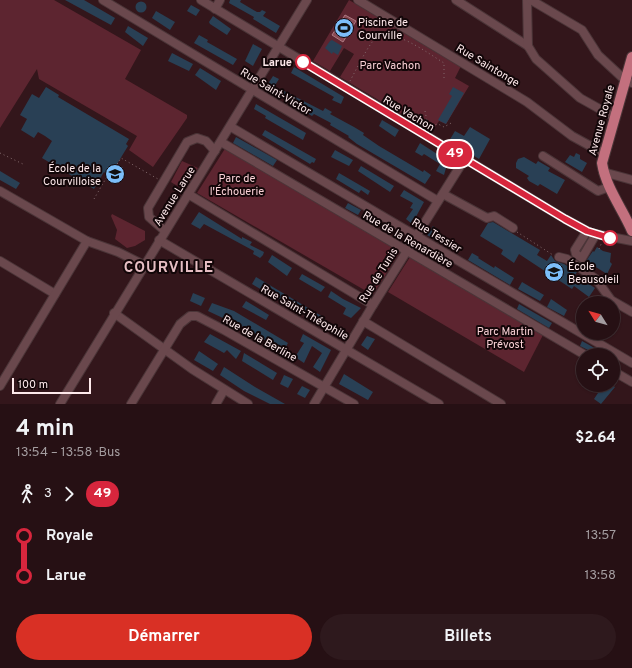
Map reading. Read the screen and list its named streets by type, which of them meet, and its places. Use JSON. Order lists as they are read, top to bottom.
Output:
{
  "streets": {
    "main road": ["Avenue Royale"],
    "street": [
      "Rue Saintonge",
      "Rue Saint-Victor",
      "Rue Vachon",
      "Avenue Larue",
      "Rue Tessier",
      "Rue de la Renardière",
      "Rue de Tunis",
      "Rue Saint-Théophile",
      "Rue de la Berline"
    ]
  },
  "crossings": [
    ["Rue Saintonge", "Avenue Royale"],
    ["Rue Saint-Victor", "Avenue Larue"],
    ["Rue Saint-Victor", "Rue de Tunis"],
    ["Rue Vachon", "Avenue Larue"],
    ["Rue Vachon", "Rue de Tunis"],
    ["Avenue Larue", "Rue Tessier"],
    ["Avenue Larue", "Rue de la Renardière"],
    ["Avenue Larue", "Rue Saint-Théophile"],
    ["Rue Tessier", "Rue de Tunis"],
    ["Rue de la Renardière", "Rue de Tunis"],
    ["Rue de Tunis", "Rue Saint-Théophile"],
    ["Rue de Tunis", "Rue de la Berline"]
  ],
  "districts": ["COURVILLE"],
  "parks": ["Parc Vachon", "Parc de l'Échouerie", "Parc Martin Prévost"],
  "places": {
    "sports": ["Piscine de Courville"],
    "other": ["Larue"],
    "school or university": ["École de la Courvilloise", "École Beausoleil"]
  },
  "lines": ["bus line 49"],
  "scale_bar": "100 m",
  "north": "top left",
  "page": {
    "on_map": "49",
    "scale": "100 m",
    "heading": ["4 min", "13:54 – 13:58 · Bus", "$2.64"],
    "legs": ["3", "49"],
    "list": [
      {
        "name": "Royale",
        "value": "13:57"
      },
      {
        "name": "Larue",
        "value": "13:58"
      }
    ],
    "buttons": ["Démarrer", "Billets"]
  }
}
